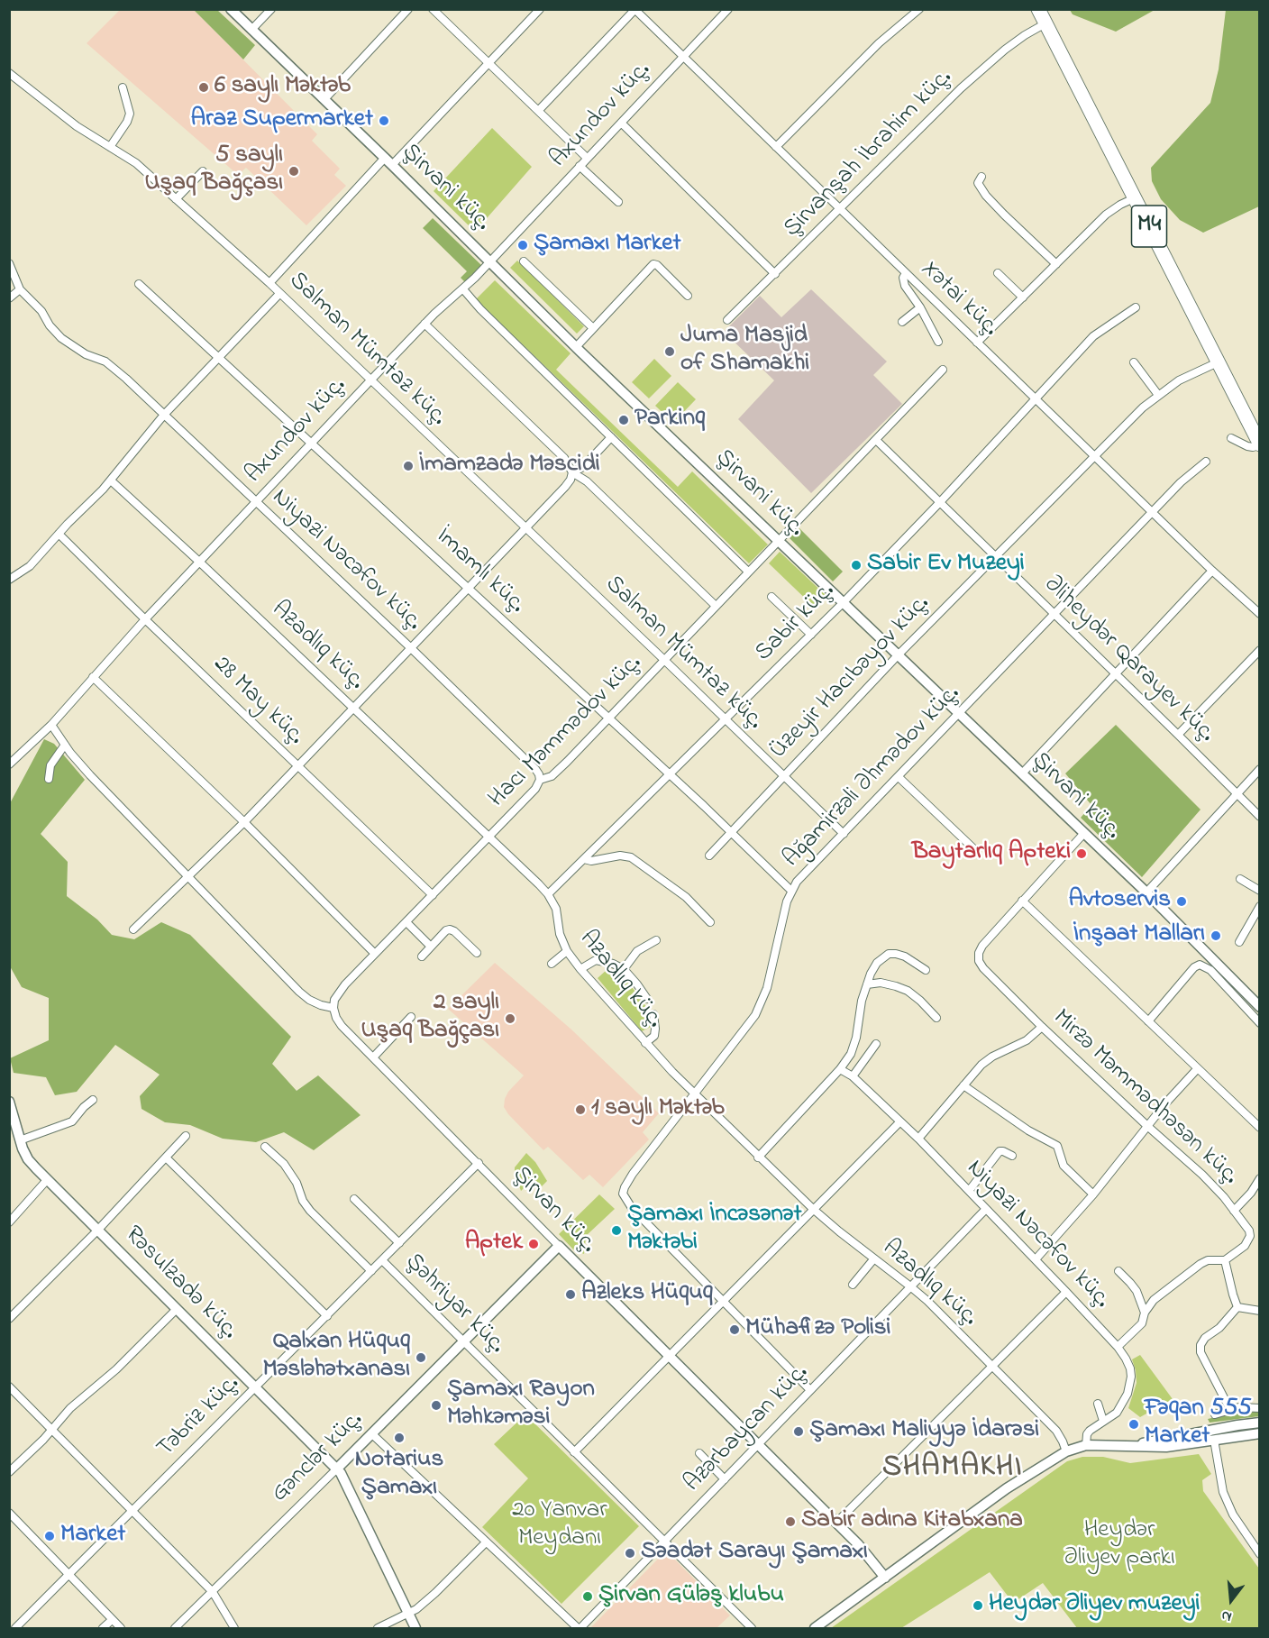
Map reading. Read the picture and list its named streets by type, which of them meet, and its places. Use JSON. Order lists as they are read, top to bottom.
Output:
{
  "streets": {
    "highway": ["M4"],
    "street": [
      "Axundov küç.",
      "Şirvanşah İbrahim küç.",
      "Şirvani küç.",
      "Xətai küç.",
      "Salman Mümtaz küç.",
      "Niyazi Nəcəfov küç.",
      "İmamlı küç.",
      "Sabir küç.",
      "Azadlıq küç.",
      "Əliheydər Qarayev küç.",
      "Üzeyir Hacıbəyov küç.",
      "28 May küç.",
      "Hacı Məmmədov küç.",
      "Ağamirzəli Əhmədov küç.",
      "Mirzə Məmmədhəsən küç.",
      "Şirvan küç.",
      "Rəsulzadə küç.",
      "Şəhriyar küç.",
      "Təbriz küç.",
      "Azərbaycan küç.",
      "Gənclər küç."
    ]
  },
  "crossings": [
    ["Axundov küç.", "Şirvani küç."],
    ["Axundov küç.", "Xətai küç."],
    ["Axundov küç.", "Salman Mümtaz küç."],
    ["Axundov küç.", "Niyazi Nəcəfov küç."],
    ["Axundov küç.", "İmamlı küç."],
    ["Axundov küç.", "Azadlıq küç."],
    ["Axundov küç.", "28 May küç."],
    ["Şirvanşah İbrahim küç.", "M4"],
    ["Şirvanşah İbrahim küç.", "Xətai küç."],
    ["Şirvani küç.", "Sabir küç."],
    ["Şirvani küç.", "Üzeyir Hacıbəyov küç."],
    ["Şirvani küç.", "Hacı Məmmədov küç."],
    ["Şirvani küç.", "Ağamirzəli Əhmədov küç."],
    ["M4", "Üzeyir Hacıbəyov küç."],
    ["Xətai küç.", "Sabir küç."],
    ["Xətai küç.", "Üzeyir Hacıbəyov küç."],
    ["Xətai küç.", "Ağamirzəli Əhmədov küç."],
    ["Salman Mümtaz küç.", "Sabir küç."],
    ["Salman Mümtaz küç.", "Üzeyir Hacıbəyov küç."],
    ["Salman Mümtaz küç.", "Hacı Məmmədov küç."],
    ["Salman Mümtaz küç.", "Ağamirzəli Əhmədov küç."],
    ["Niyazi Nəcəfov küç.", "Hacı Məmmədov küç."],
    ["Niyazi Nəcəfov küç.", "Azərbaycan küç."],
    ["İmamlı küç.", "Sabir küç."],
    ["İmamlı küç.", "Üzeyir Hacıbəyov küç."],
    ["İmamlı küç.", "Hacı Məmmədov küç."],
    ["İmamlı küç.", "Ağamirzəli Əhmədov küç."],
    ["Sabir küç.", "Azadlıq küç."],
    ["Sabir küç.", "Əliheydər Qarayev küç."],
    ["Azadlıq küç.", "Hacı Məmmədov küç."],
    ["Azadlıq küç.", "Ağamirzəli Əhmədov küç."],
    ["Azadlıq küç.", "Azərbaycan küç."],
    ["Əliheydər Qarayev küç.", "Üzeyir Hacıbəyov küç."],
    ["Əliheydər Qarayev küç.", "Hacı Məmmədov küç."],
    ["Əliheydər Qarayev küç.", "Ağamirzəli Əhmədov küç."],
    ["28 May küç.", "Hacı Məmmədov küç."],
    ["Hacı Məmmədov küç.", "Şirvan küç."],
    ["Şirvan küç.", "Təbriz küç."],
    ["Şirvan küç.", "Azərbaycan küç."],
    ["Şirvan küç.", "Gənclər küç."],
    ["Rəsulzadə küç.", "Təbriz küç."],
    ["Rəsulzadə küç.", "Gənclər küç."],
    ["Şəhriyar küç.", "Təbriz küç."],
    ["Şəhriyar küç.", "Azərbaycan küç."],
    ["Şəhriyar küç.", "Gənclər küç."]
  ],
  "districts": ["SHAMAKHI"],
  "parks": ["20 Yanvar Meydanı", "Heydər Əliyev parkı"],
  "places": [
    "6 saylı Məktəb",
    "Araz Supermarket",
    "5 saylı Uşaq Bağçası",
    "Şamaxı Market",
    "Juma Masjid of Shamakhi",
    "Parkinq",
    "İmamzadə Məscidi",
    "Sabir Ev Muzeyi",
    "Baytarlıq Apteki",
    "Avtoservis",
    "İnşaat Malları",
    "2 saylı Uşaq Bağçası",
    "1 saylı Məktəb",
    "Şamaxı İncəsənət Məktəbi",
    "Aptek",
    "Azleks Hüquq",
    "Mühafizə Polisi",
    "Qalxan Hüquq Məsləhətxanası",
    "Şamaxı Rayon Məhkəməsi",
    "Fəqan 555 Market",
    "Şamaxı Maliyyə İdarəsi",
    "Notarius Şamaxı",
    "Sabir adına Kitabxana",
    "Market",
    "Səadət Sarayı Şamaxı",
    "Şirvan Güləş klubu",
    "Heydər Əliyev muzeyi"
  ],
  "north": "bottom"
}
